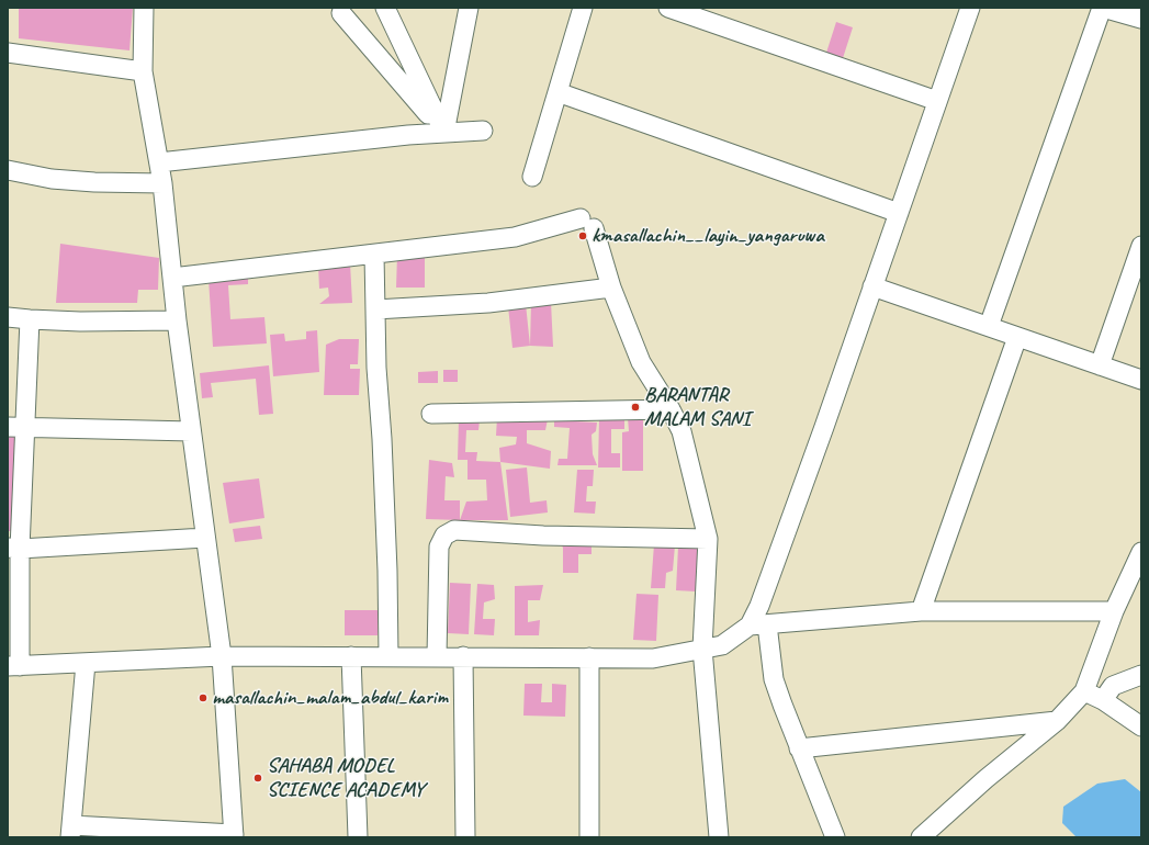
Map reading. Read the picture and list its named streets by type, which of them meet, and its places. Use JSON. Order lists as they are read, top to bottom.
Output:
{
  "places": [
    "kmasallachin__layin_yangaruwa",
    "BARANTAR MALAM SANI",
    "masallachin_malam_abdul_karim",
    "SAHABA MODEL SCIENCE ACADEMY"
  ]
}
